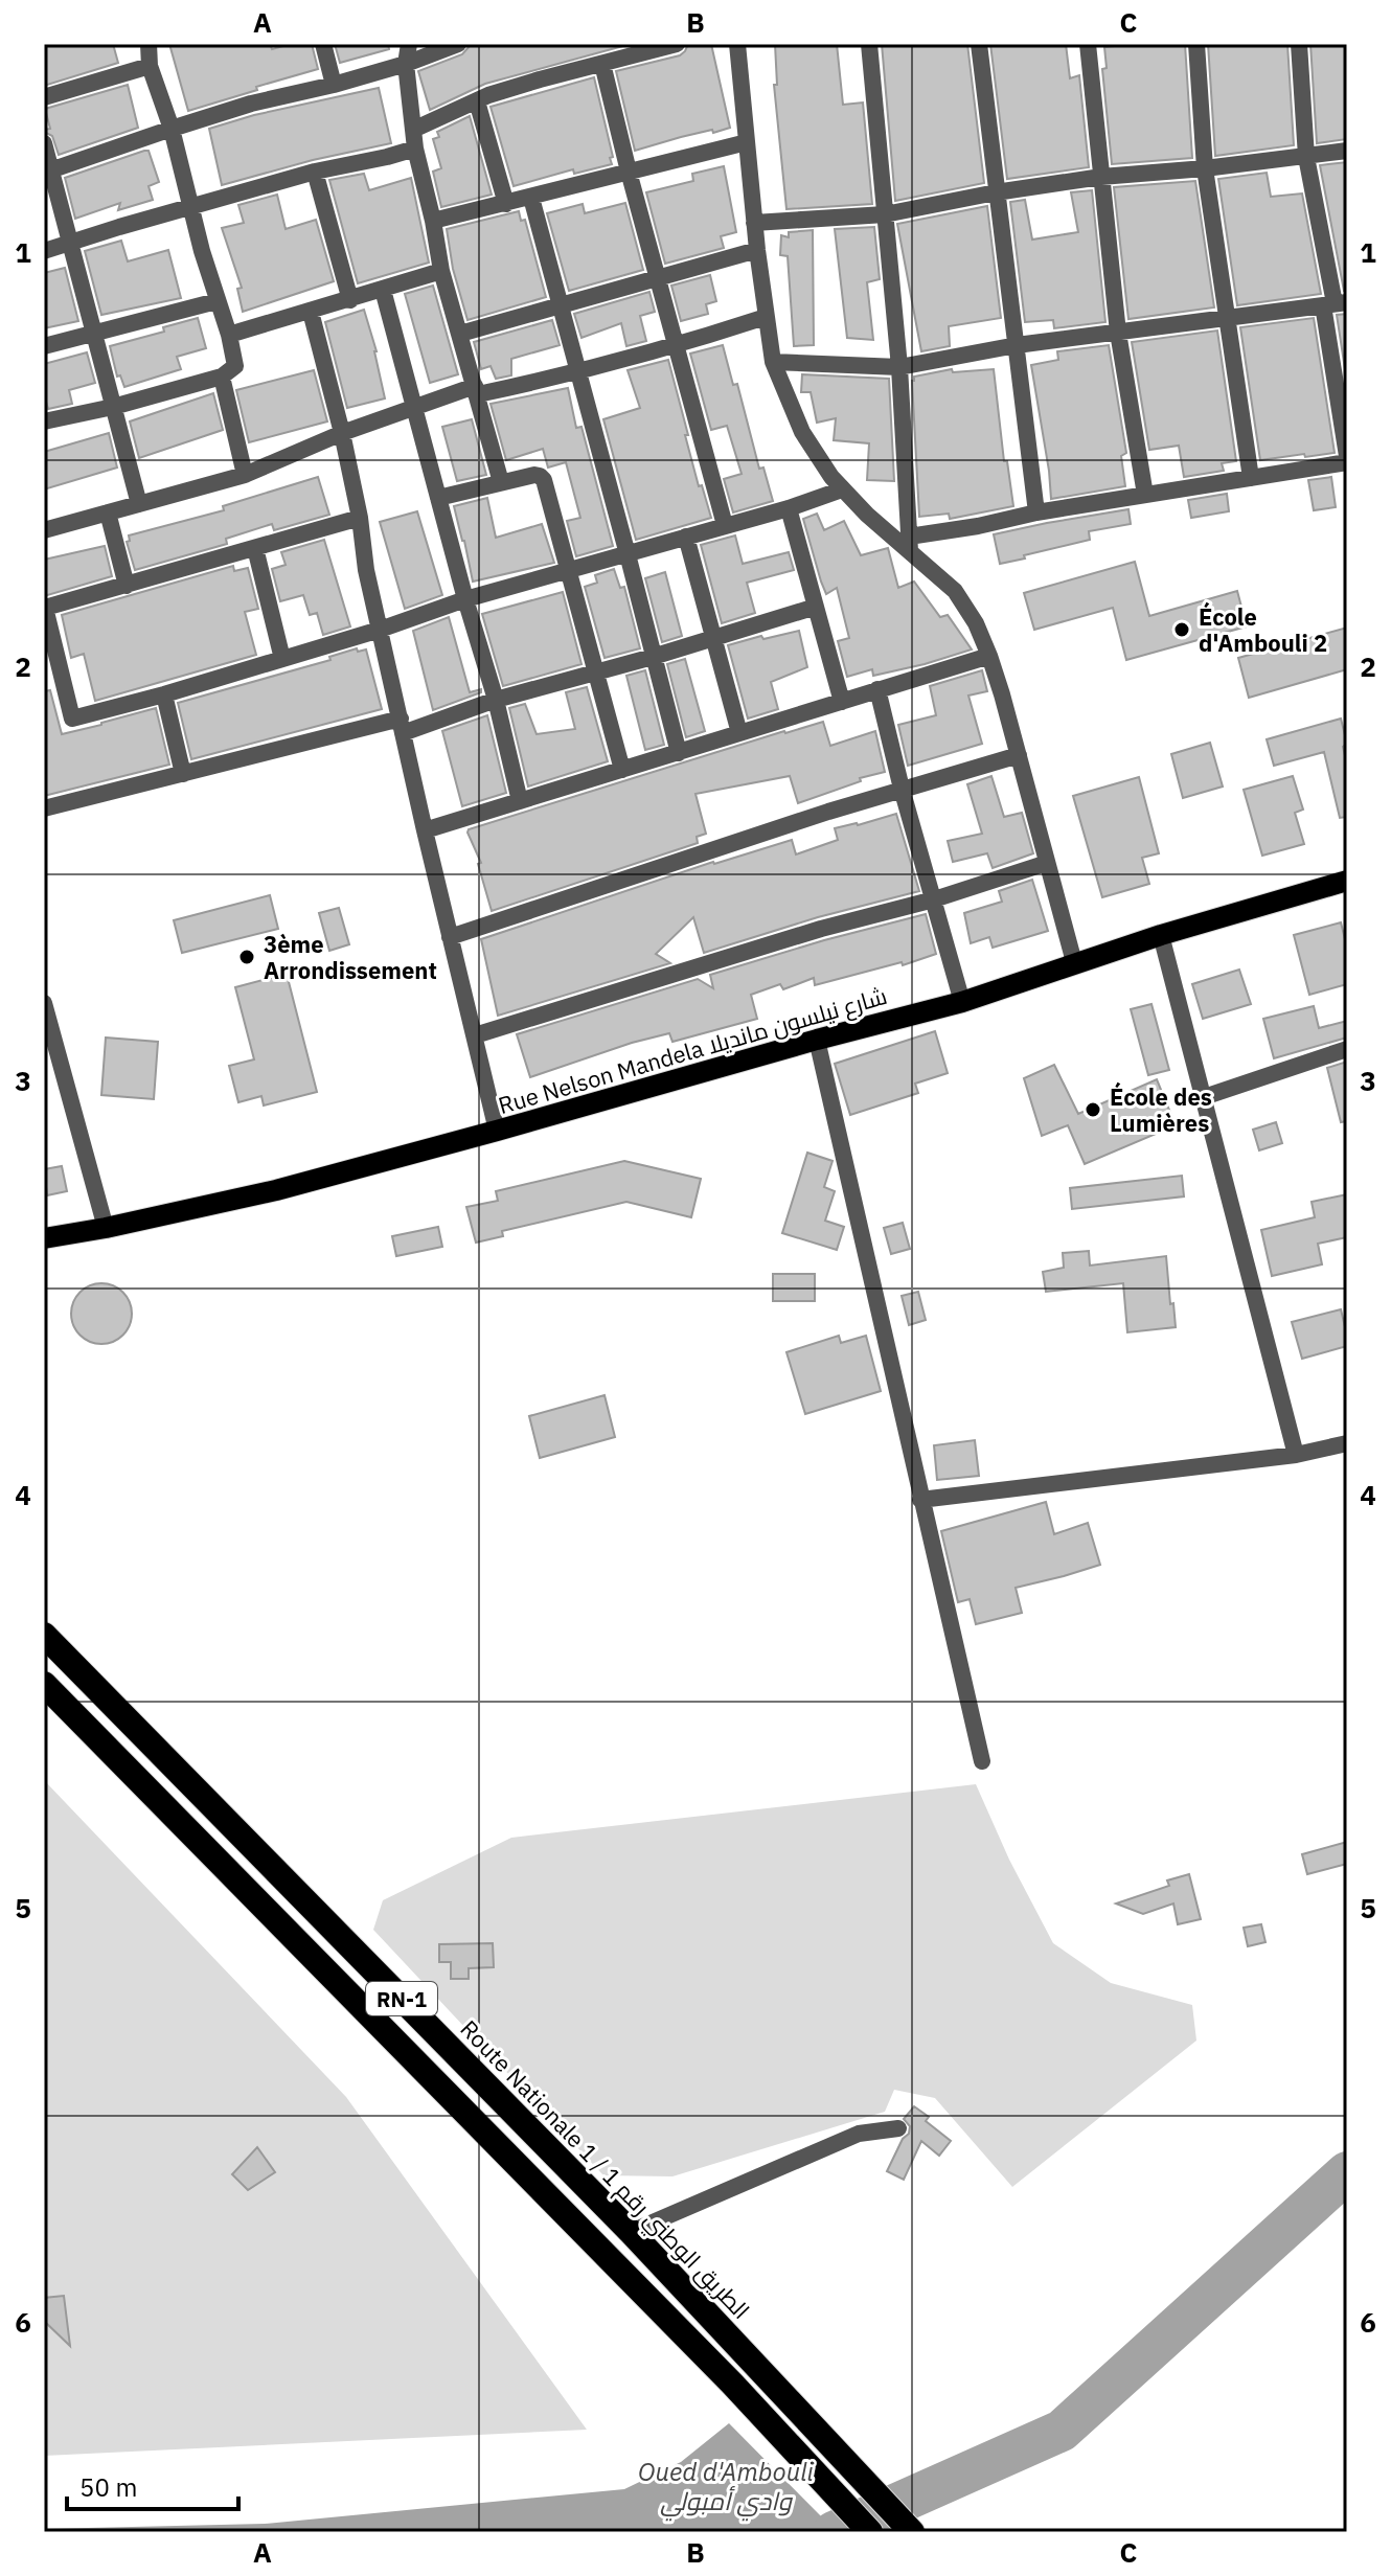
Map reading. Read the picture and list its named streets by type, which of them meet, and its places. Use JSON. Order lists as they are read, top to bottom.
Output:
{
  "streets": {
    "highway": ["RN-1", "Route Nationale 1 / الطريق الوطني رقم 1"],
    "main road": ["Rue Nelson Mandela شارع نيلسون مانديلا"]
  },
  "water": ["Oued d'Ambouli وادي أمبولي"],
  "places": ["École d'Ambouli 2", "3ème Arrondissement", "École des Lumières"],
  "scale_bar": "50 m",
  "grid": {
    "columns": ["A", "B", "C"],
    "rows": [
      "1",
      "2",
      "3",
      "4",
      "5",
      "6"
    ]
  }
}
